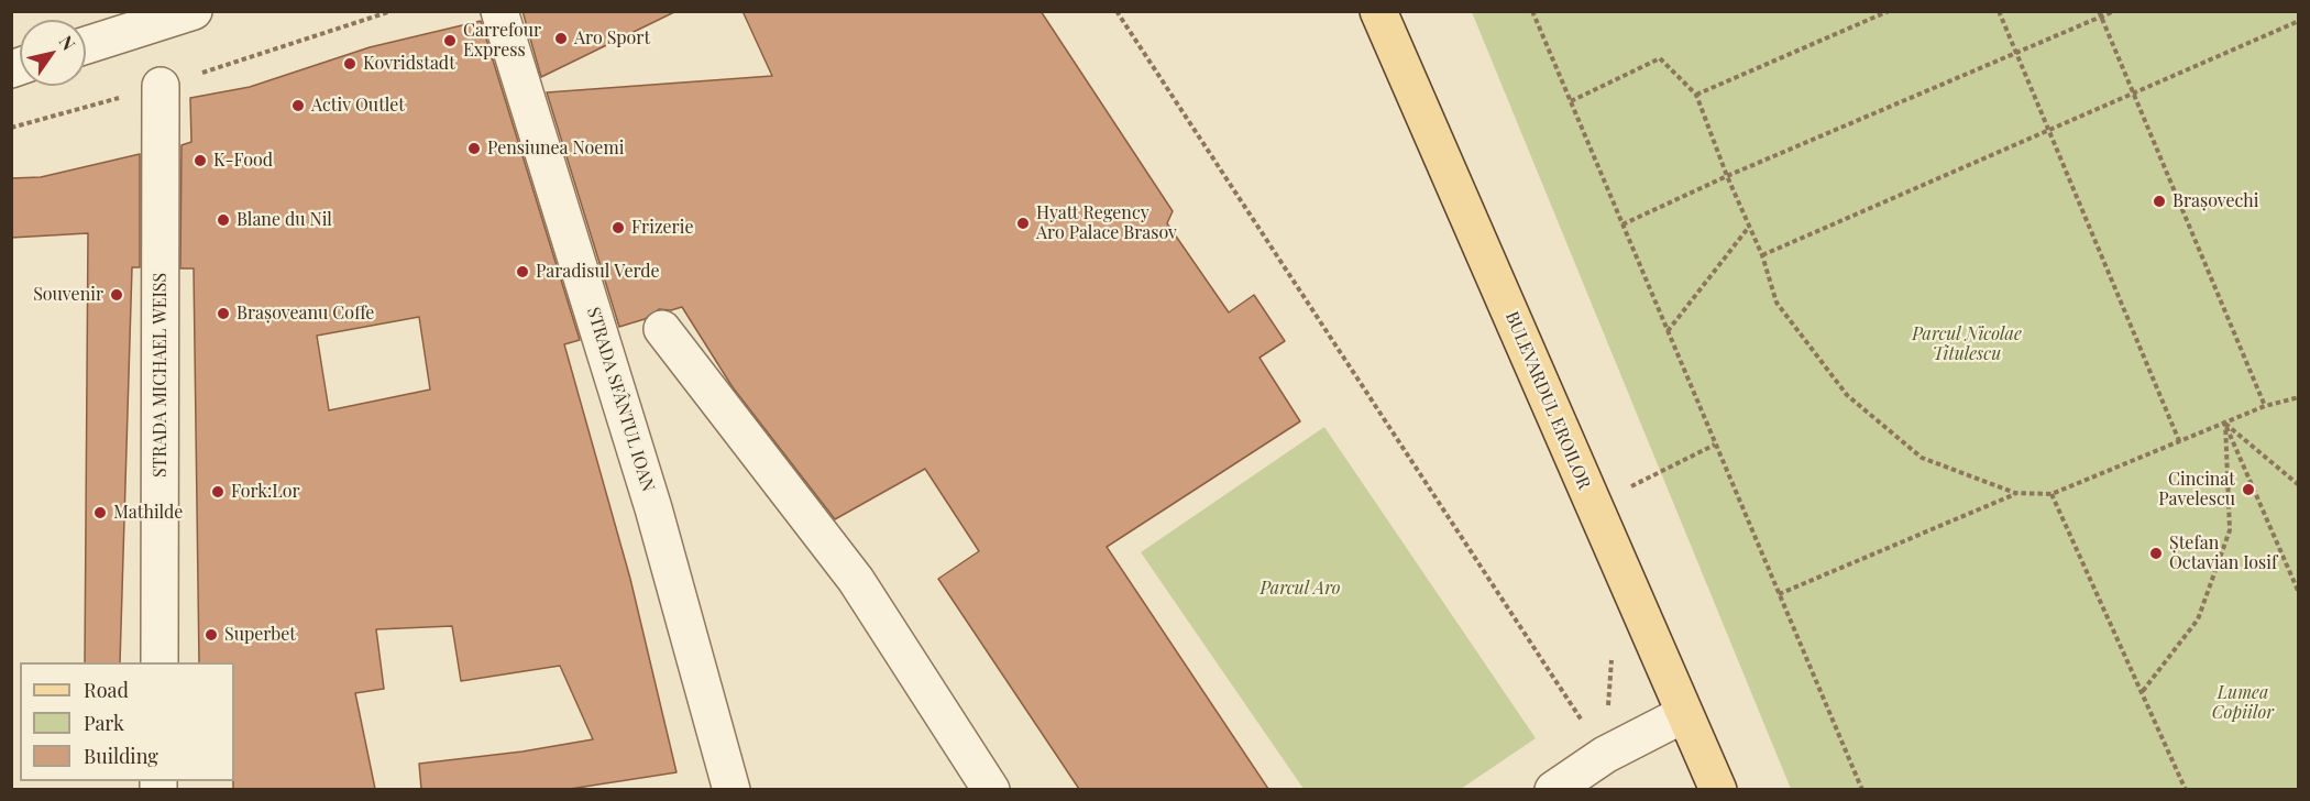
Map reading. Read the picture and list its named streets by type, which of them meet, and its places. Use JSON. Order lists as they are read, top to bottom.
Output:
{
  "streets": {
    "main road": ["BULEVARDUL EROILOR"],
    "street": ["STRADA MICHAEL WEISS", "STRADA SFÂNTUL IOAN"]
  },
  "parks": ["Parcul Nicolae Titulescu", "Parcul Aro", "Lumea Copiilor"],
  "places": [
    "Aro Sport",
    "Carrefour Express",
    "Kovridstadt",
    "Activ Outlet",
    "Pensiunea Noemi",
    "K-Food",
    "Brașovechi",
    "Blane du Nil",
    "Hyatt Regency Aro Palace Brasov",
    "Frizerie",
    "Paradisul Verde",
    "Souvenir",
    "Brașoveanu Coffe",
    "Cincinat Pavelescu",
    "Fork:Lor",
    "Mathilde",
    "Ștefan Octavian Iosif",
    "Superbet"
  ],
  "legend": ["Road", "Park", "Building"],
  "north": "top right"
}
